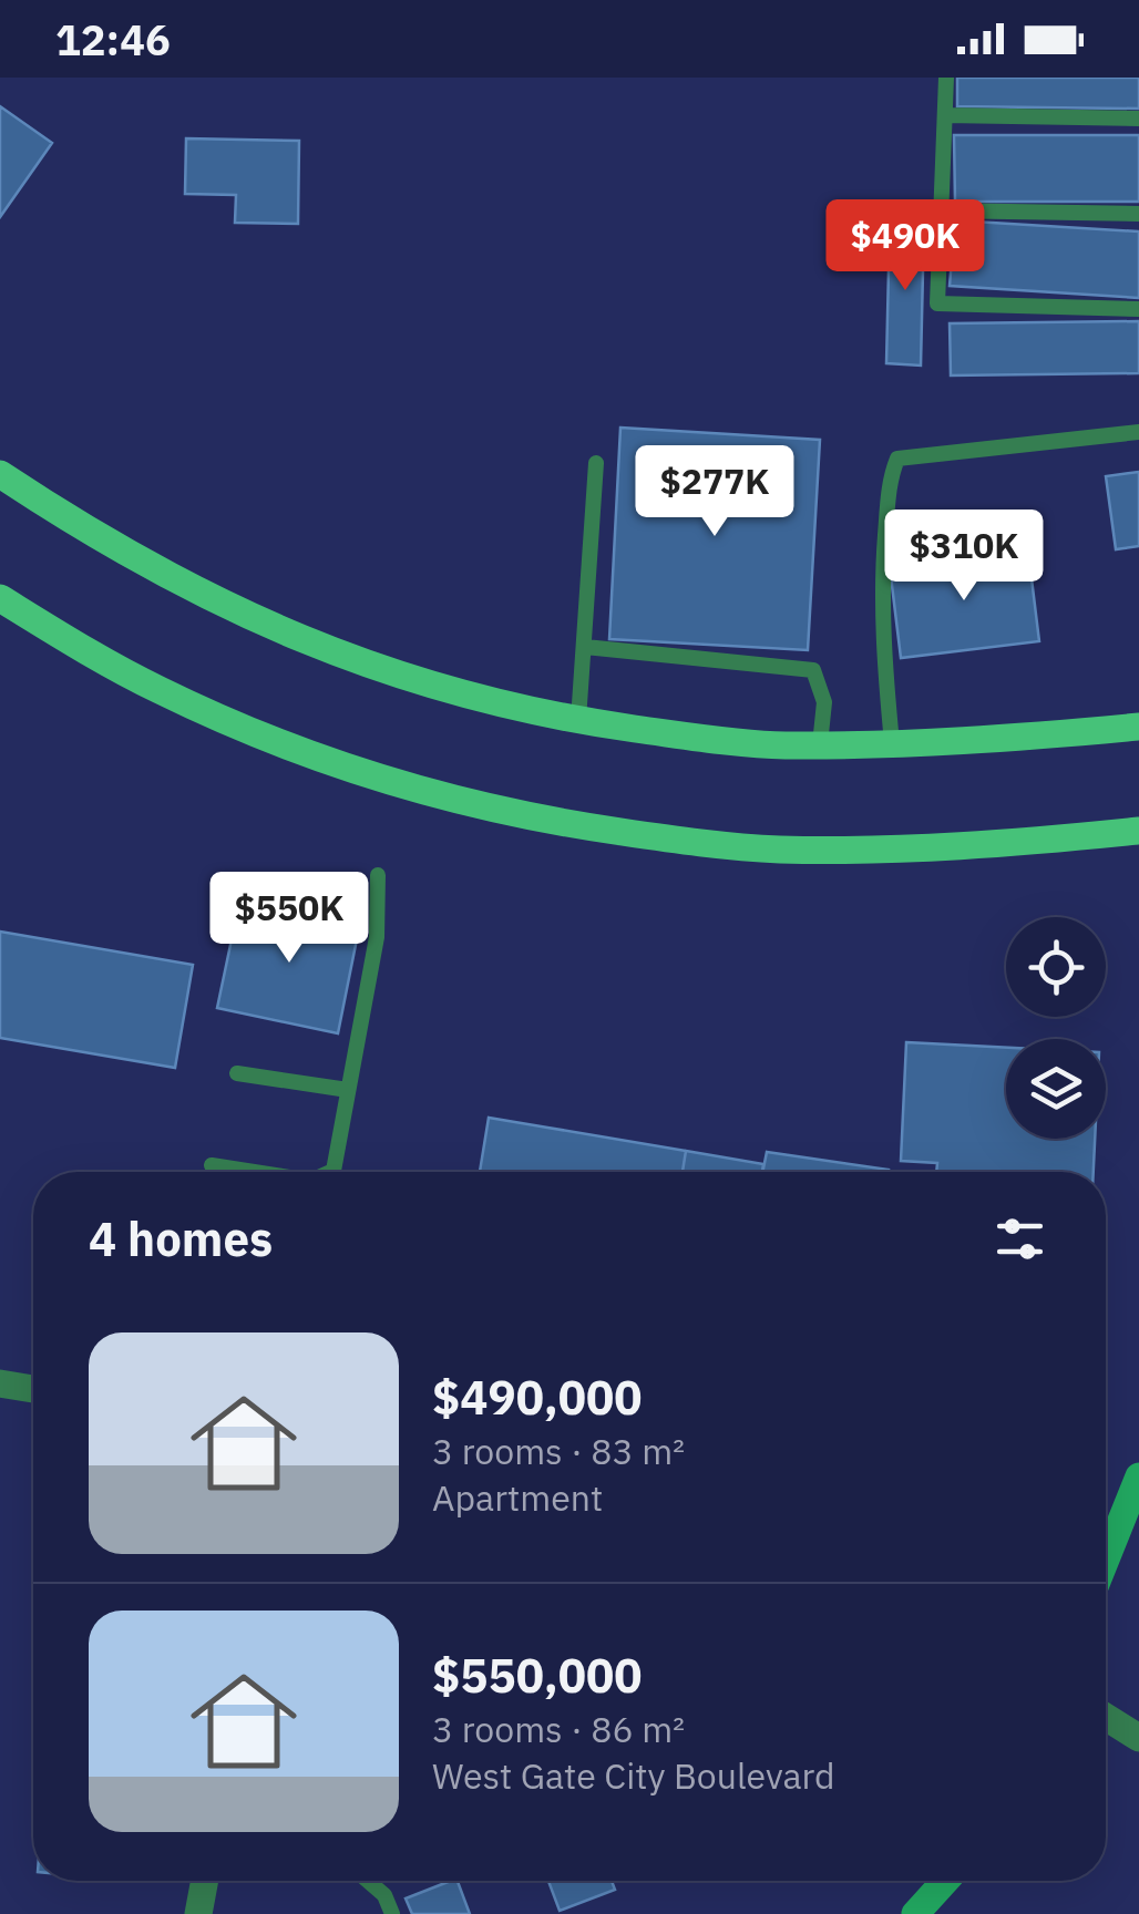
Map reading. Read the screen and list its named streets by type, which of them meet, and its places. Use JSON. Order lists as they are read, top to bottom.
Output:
{
  "page": {
    "status": "12:46",
    "price": [
      "$490K",
      "$277K",
      "$310K",
      "$550K"
    ],
    "heading": "4 homes",
    "list": [
      {
        "name": "$490,000",
        "note": "3 rooms · 83 m² · Apartment"
      },
      {
        "name": "$550,000",
        "note": "3 rooms · 86 m² · West Gate City Boulevard"
      }
    ]
  }
}
